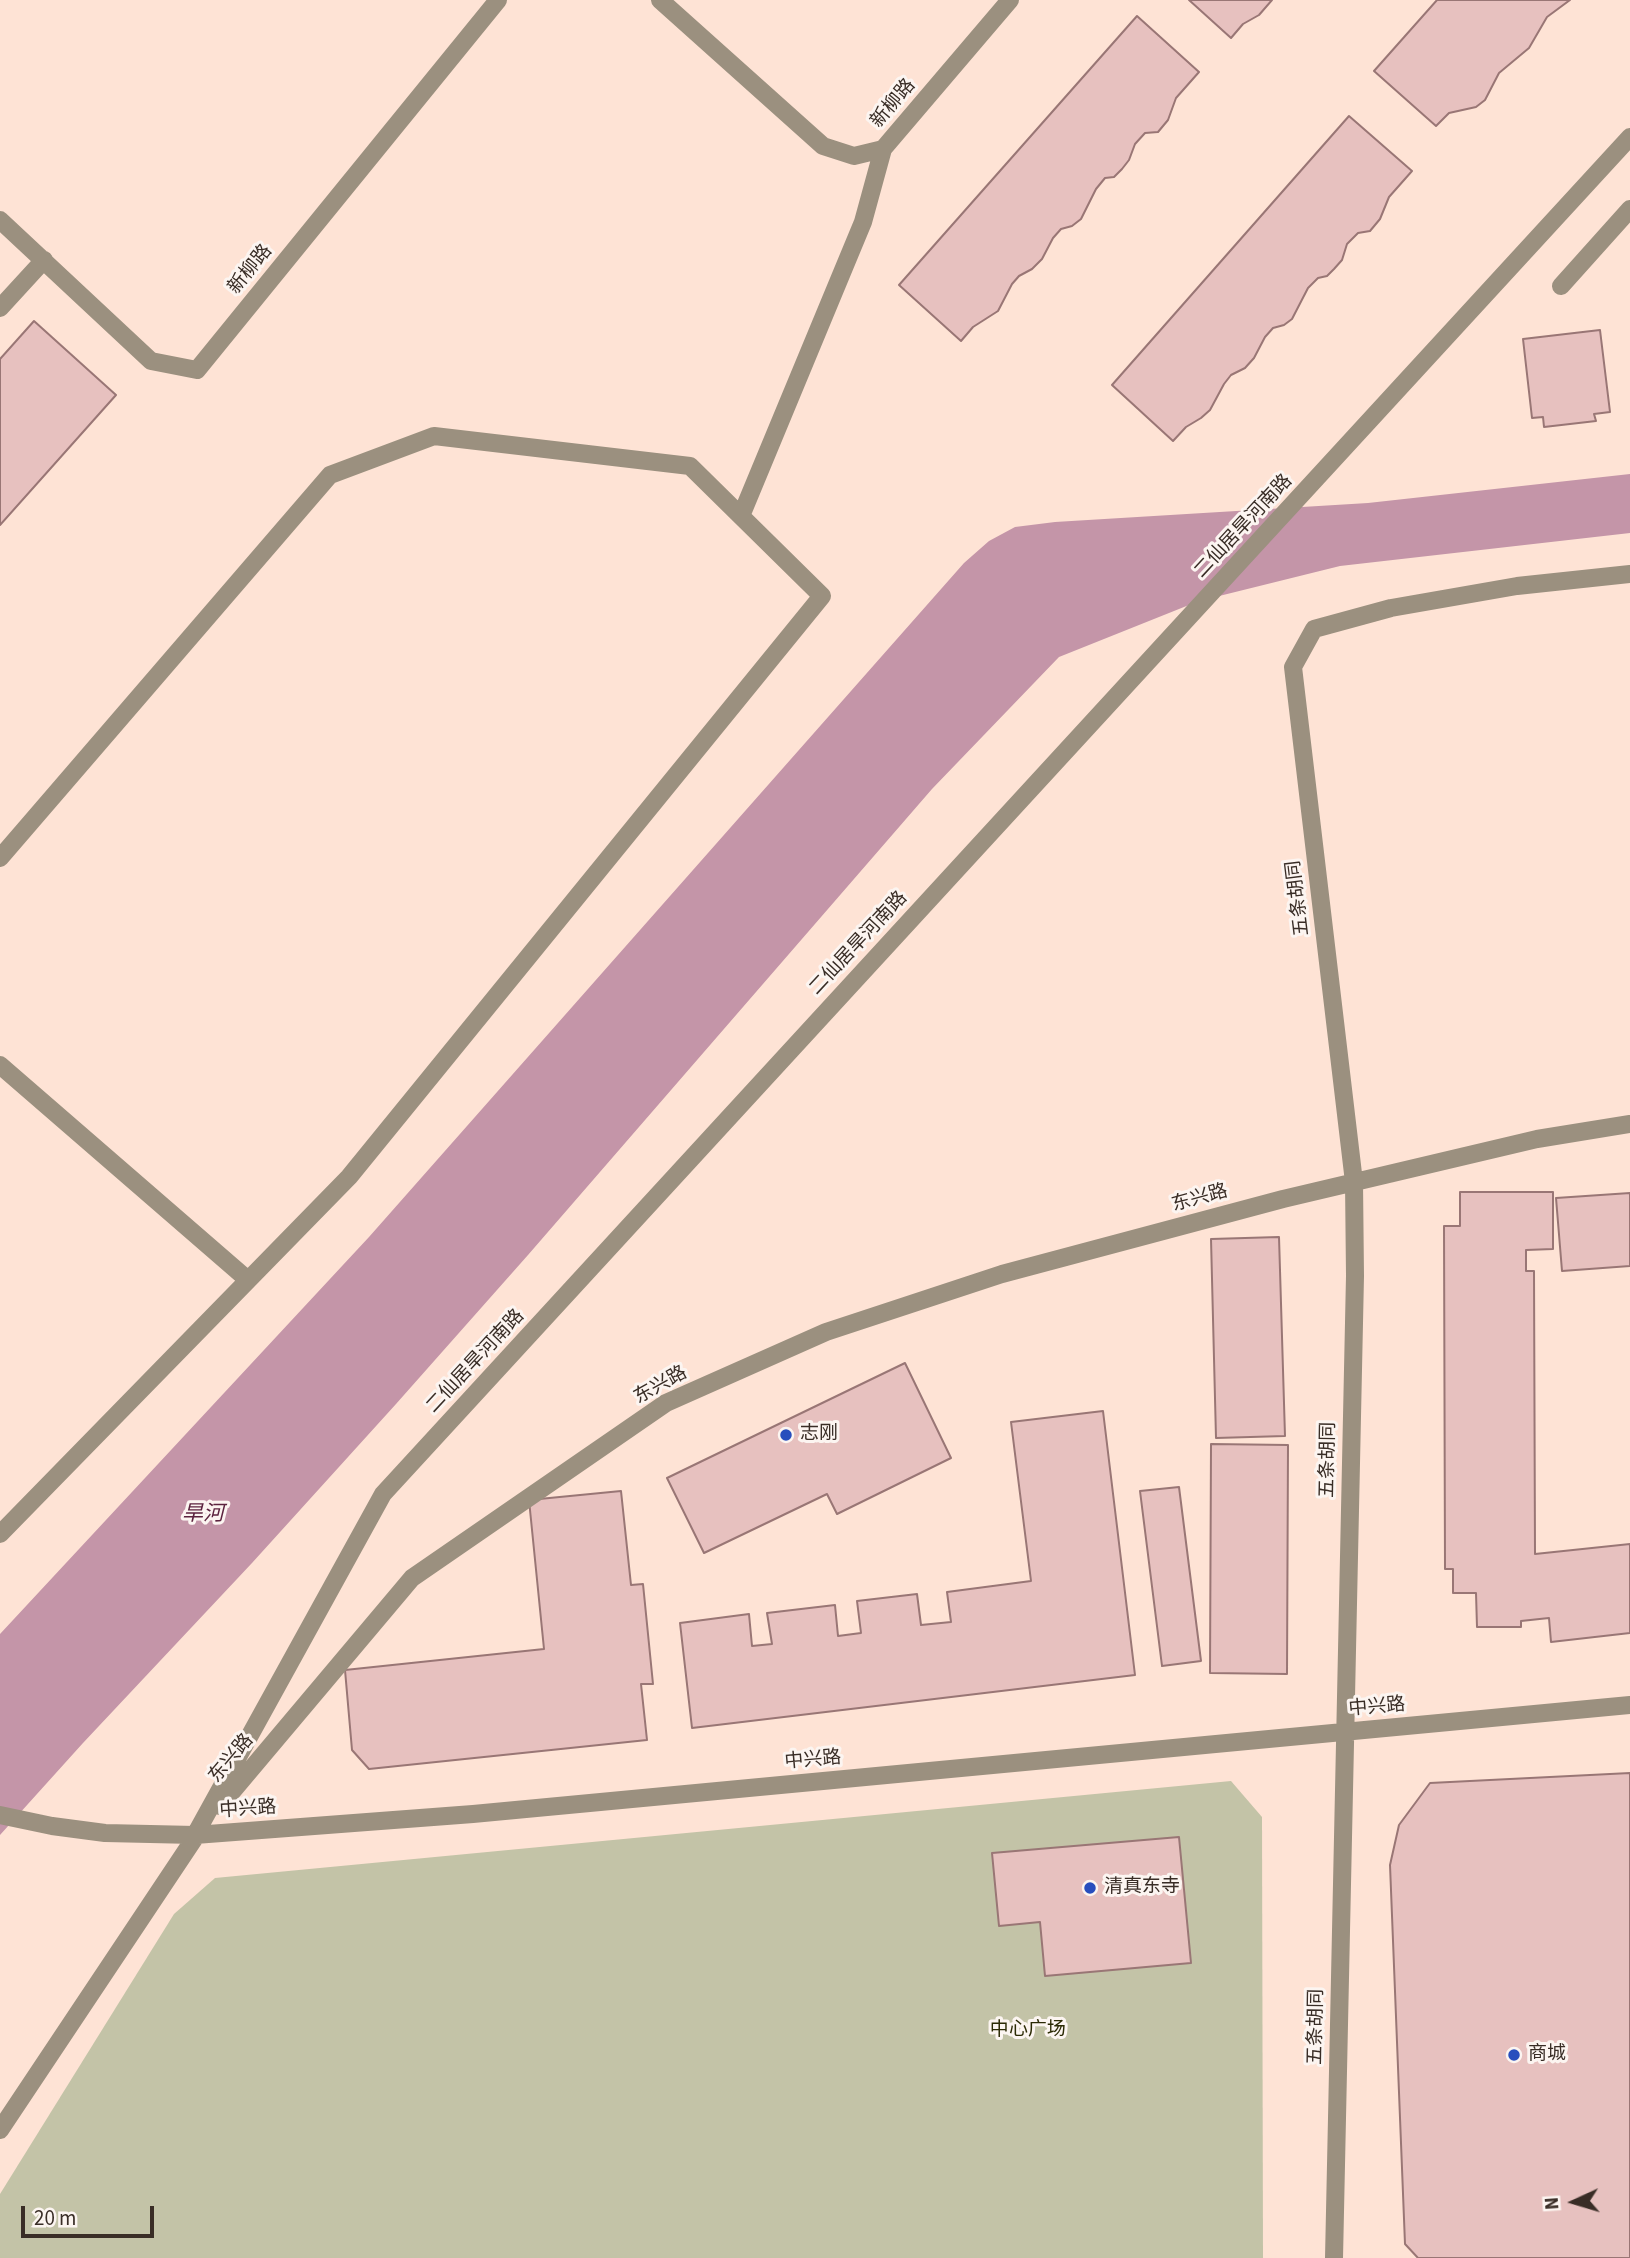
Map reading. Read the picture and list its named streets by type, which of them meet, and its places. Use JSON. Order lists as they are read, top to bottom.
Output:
{
  "streets": {
    "street": [
      "新柳路",
      "二仙居旱河南路",
      "五条胡同",
      "东兴路",
      "中兴路"
    ]
  },
  "crossings": [
    ["二仙居旱河南路", "东兴路"],
    ["二仙居旱河南路", "中兴路"],
    ["五条胡同", "东兴路"],
    ["五条胡同", "中兴路"],
    ["东兴路", "中兴路"]
  ],
  "water": ["旱河"],
  "parks": ["中心广场"],
  "places": ["志刚", "清真东寺", "商城"],
  "scale_bar": "20 m",
  "north": "left"
}
